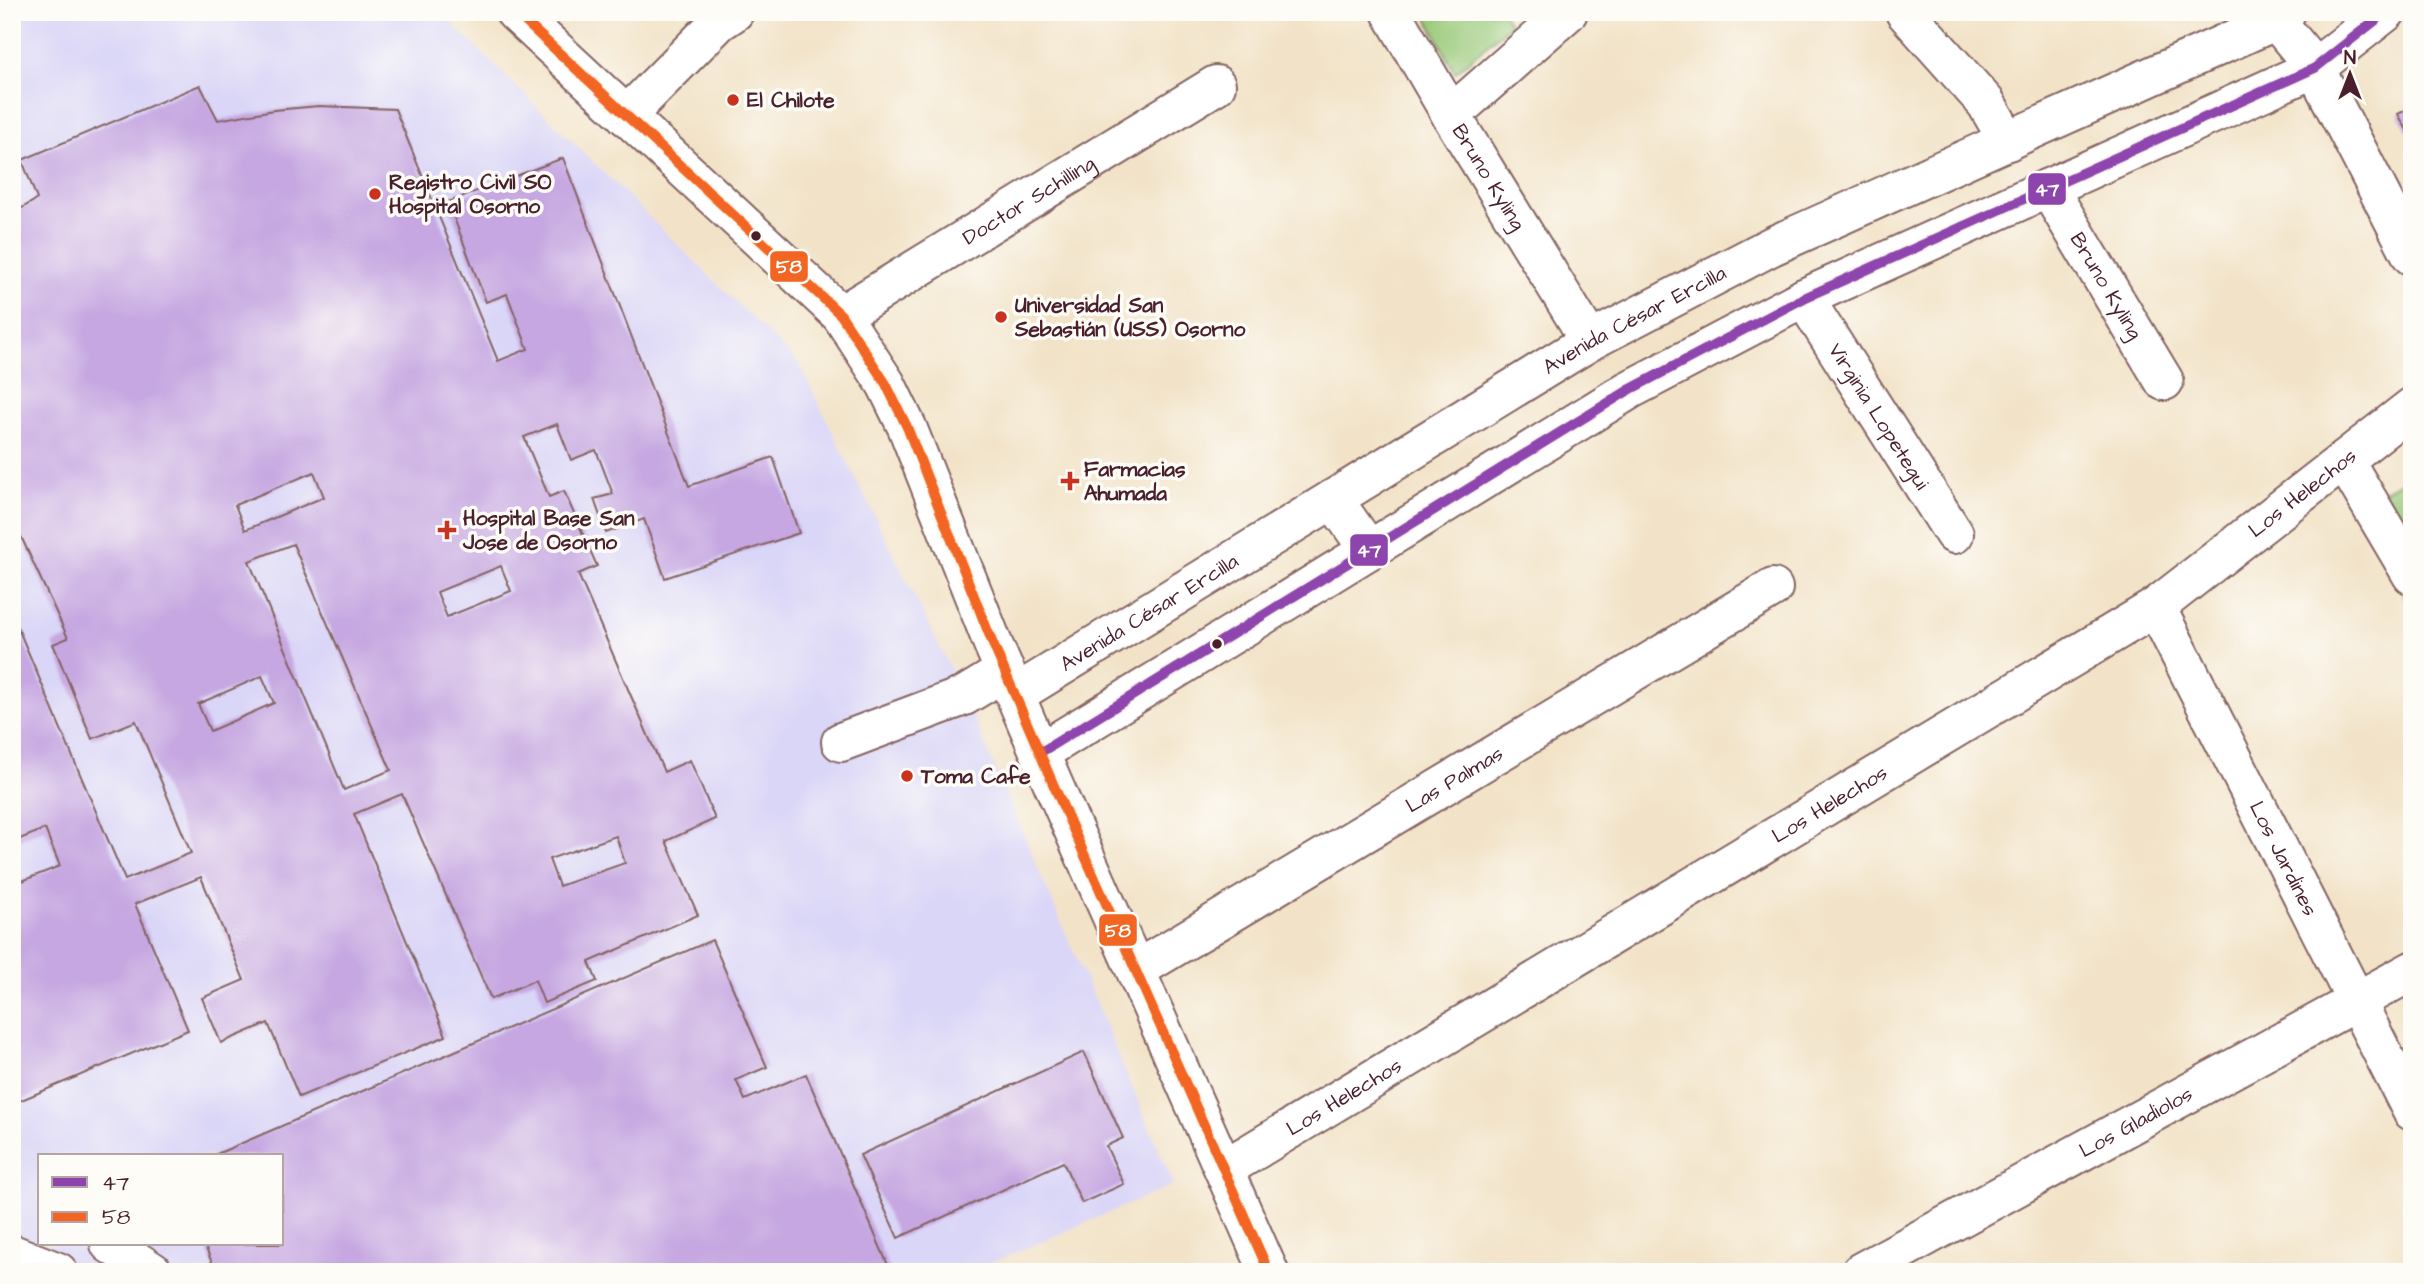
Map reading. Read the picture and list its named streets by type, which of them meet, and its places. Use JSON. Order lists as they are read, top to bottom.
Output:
{
  "streets": {
    "street": [
      "Bruno Kyling",
      "Doctor Schilling",
      "Avenida César Ercilla",
      "Virginia Lopetegui",
      "Los Helechos",
      "Las Palmas",
      "Los Jardines",
      "Los Gladiolos"
    ]
  },
  "crossings": [
    ["Bruno Kyling", "Avenida César Ercilla"],
    ["Los Helechos", "Los Jardines"],
    ["Los Jardines", "Los Gladiolos"]
  ],
  "places": {
    "other": [
      "El Chilote",
      "Registro Civil SO Hospital Osorno",
      "Universidad San Sebastián (USS) Osorno",
      "Toma Cafe"
    ],
    "health": ["Farmacias Ahumada", "Hospital Base San Jose de Osorno"]
  },
  "lines": ["transit line 47", "transit line 58"],
  "legend": ["47", "58"],
  "north": "top"
}
